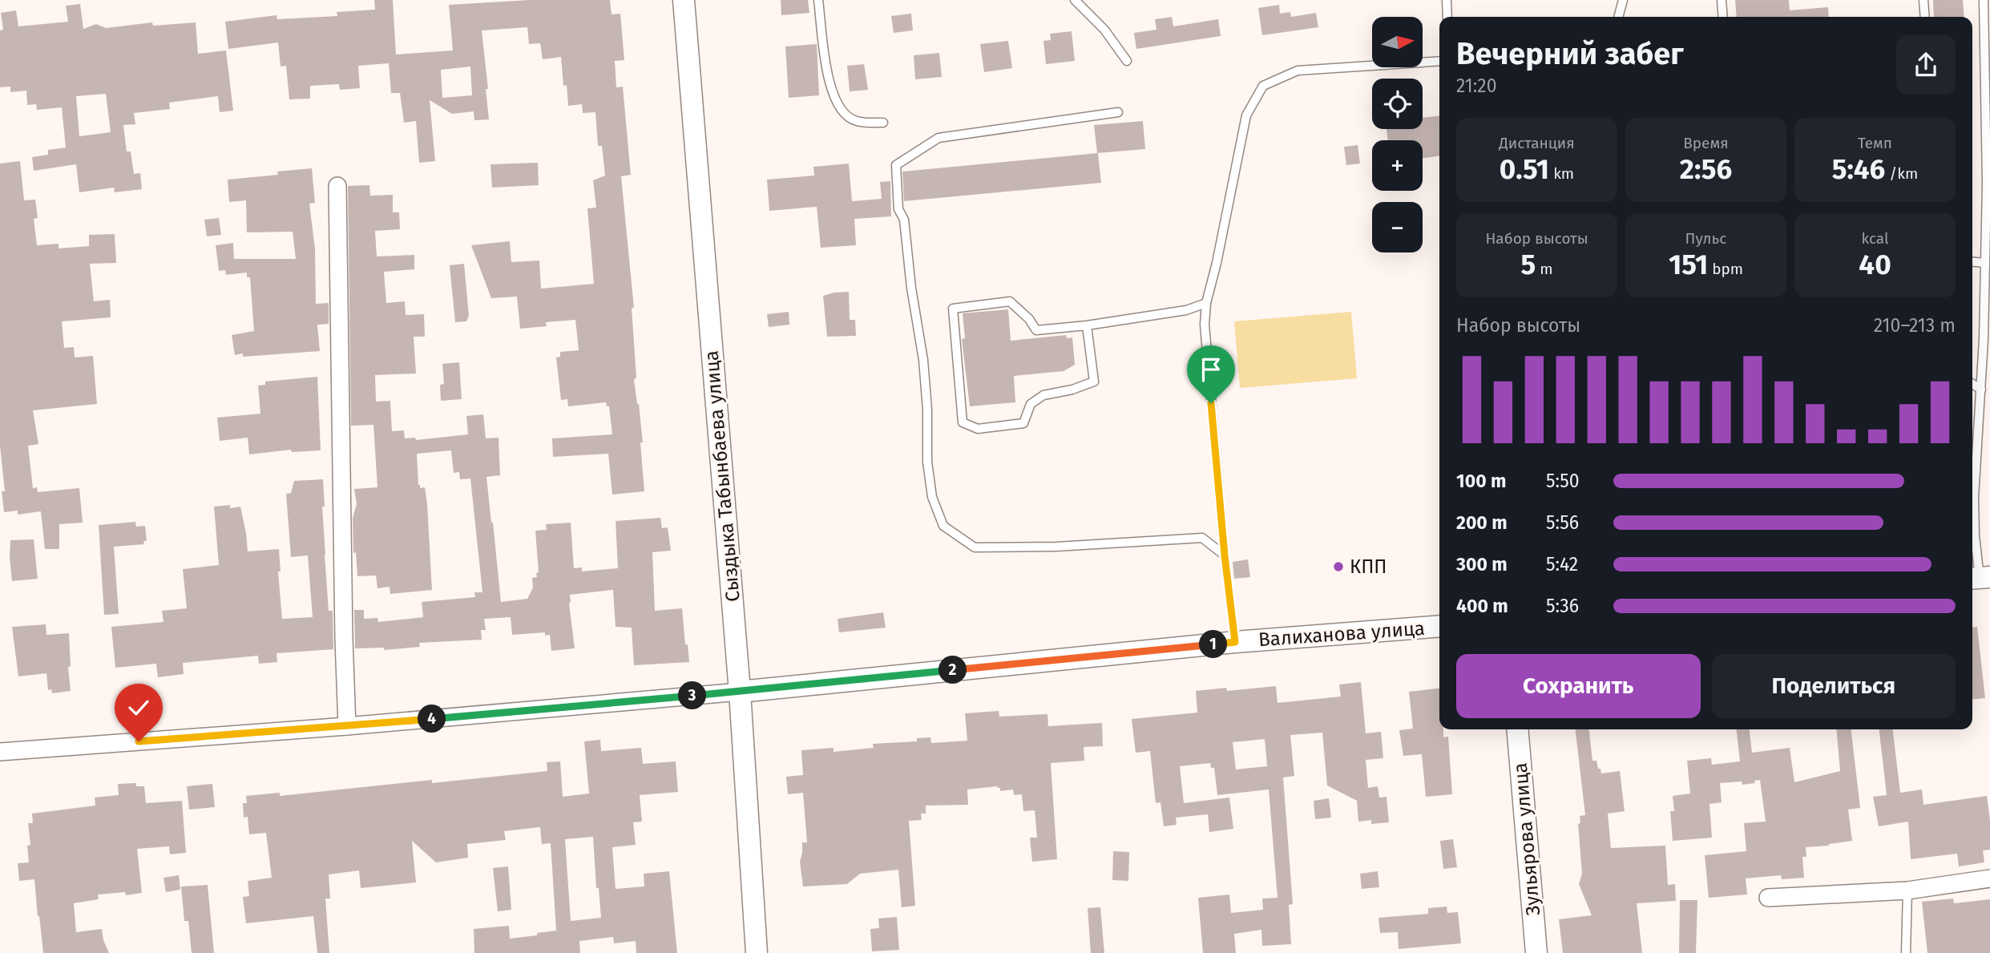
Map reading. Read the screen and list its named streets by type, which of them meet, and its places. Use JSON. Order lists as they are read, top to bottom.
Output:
{
  "streets": {
    "street": ["Сыздыка Табынбаева улица", "Валиханова улица", "Зульярова улица"]
  },
  "crossings": [
    ["Сыздыка Табынбаева улица", "Валиханова улица"]
  ],
  "places": ["КПП"],
  "north": "right",
  "page": {
    "map_buttons": ["+", "−"],
    "heading": ["Вечерний забег", "21:20"],
    "stats": [
      ["Дистанция", "0.51 km"],
      ["Время", "2:56"],
      ["Темп", "5:46 /km"],
      ["Набор высоты", "5 m"],
      ["Пульс", "151 bpm"],
      ["kcal", "40"]
    ],
    "chart": ["Набор высоты", "210–213 m"],
    "list": [
      {
        "name": "100 m",
        "note": "5:50"
      },
      {
        "name": "200 m",
        "note": "5:56"
      },
      {
        "name": "300 m",
        "note": "5:42"
      },
      {
        "name": "400 m",
        "note": "5:36"
      }
    ],
    "pins": [
      "1",
      "2",
      "3",
      "4"
    ],
    "buttons": ["Сохранить", "Поделиться"]
  }
}
